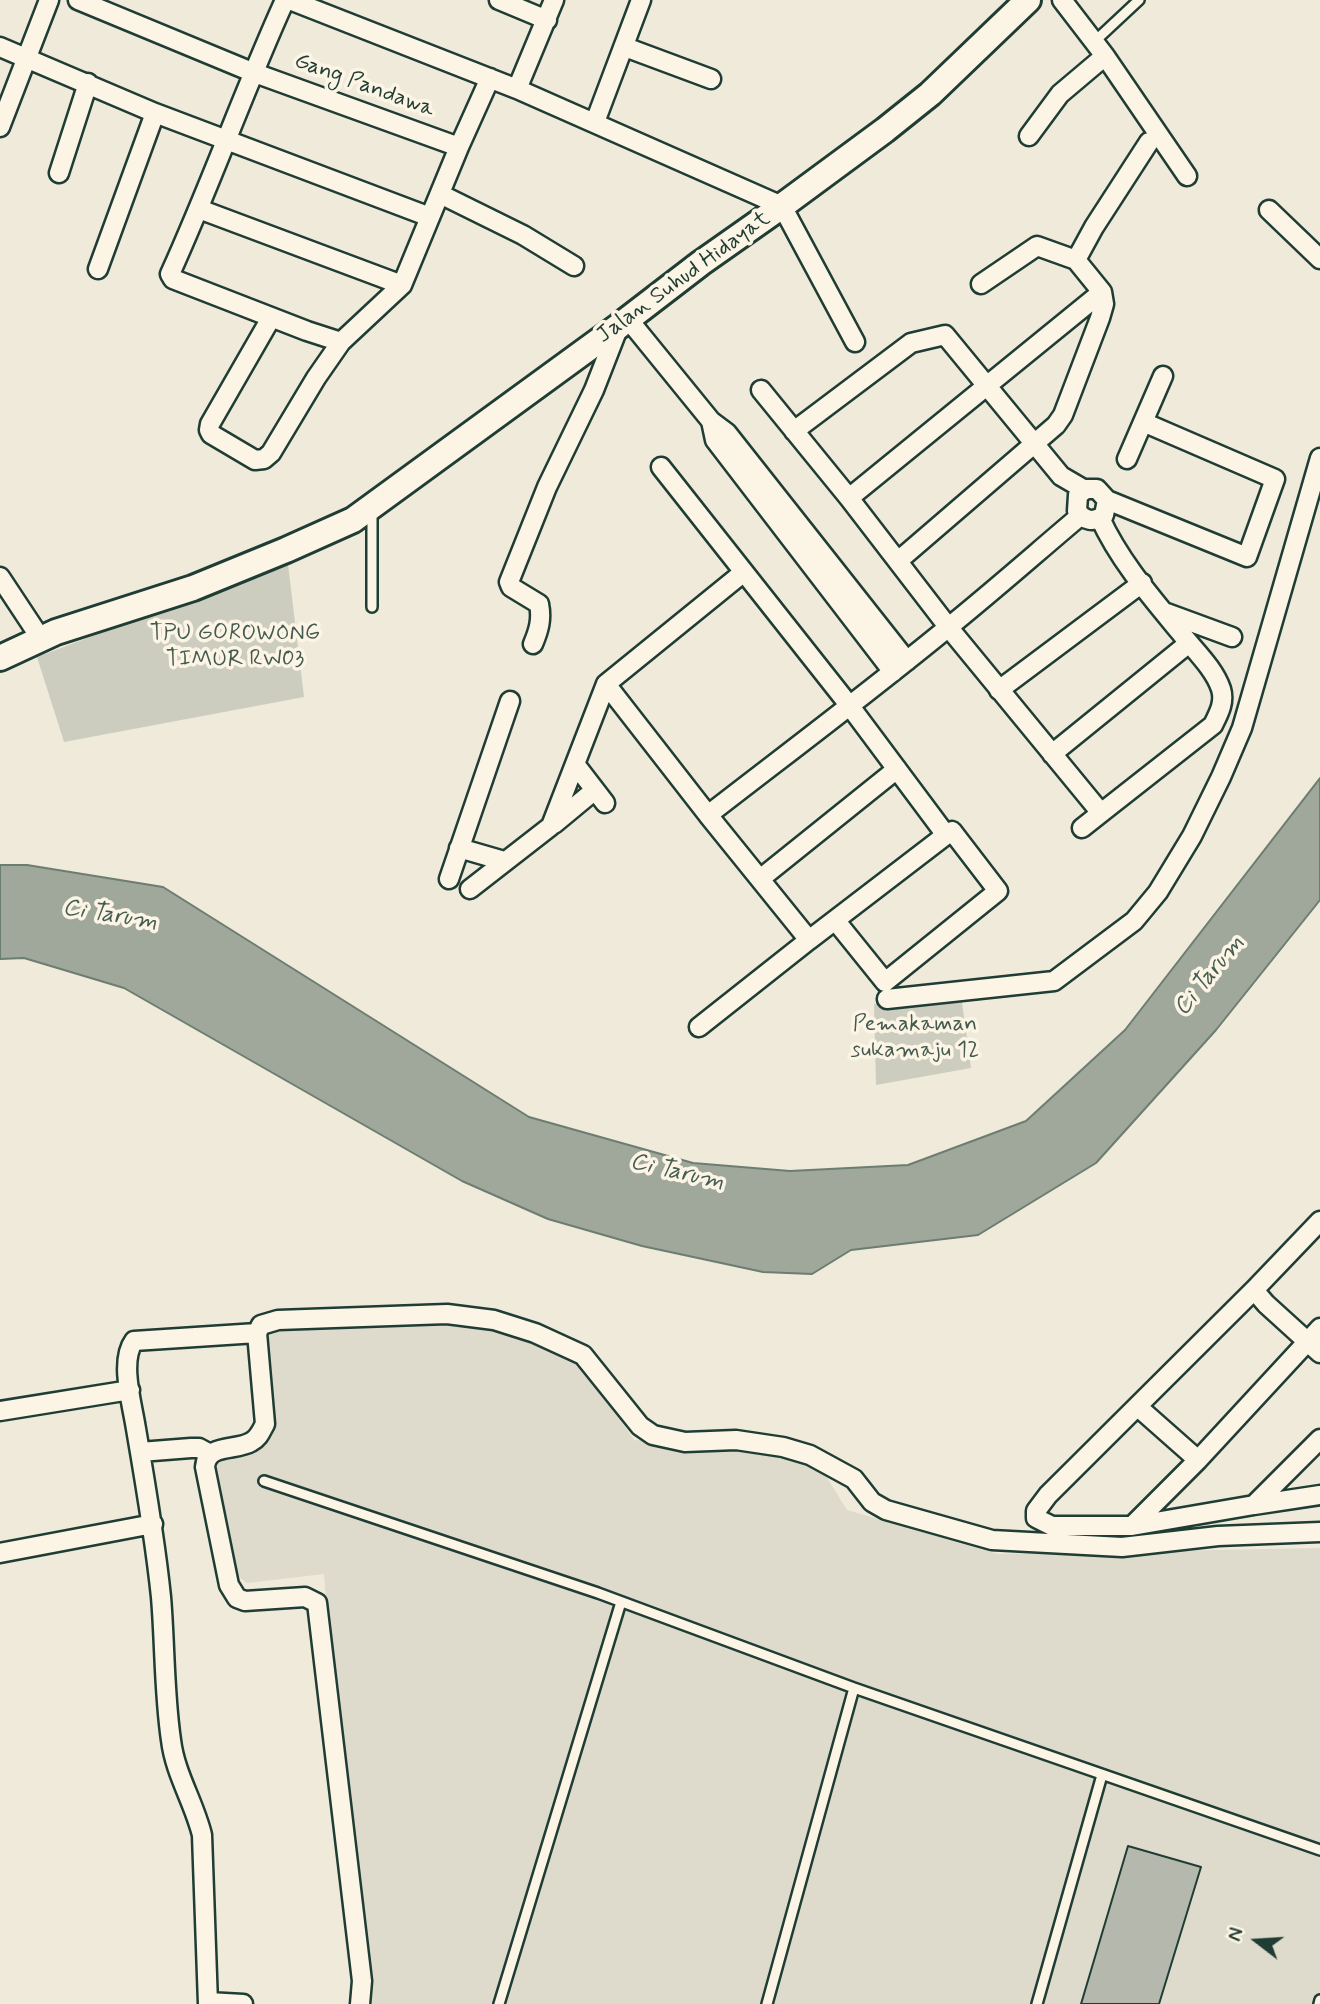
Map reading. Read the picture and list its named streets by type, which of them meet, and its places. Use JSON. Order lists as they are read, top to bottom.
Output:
{
  "streets": {
    "street": ["Gang Pandawa", "Jalan Suhud Hidayat"]
  },
  "water": ["Ci Tarum"],
  "parks": ["TPU GOROWONG TIMUR RW03", "Pemakaman sukamaju 12"],
  "north": "left"
}
